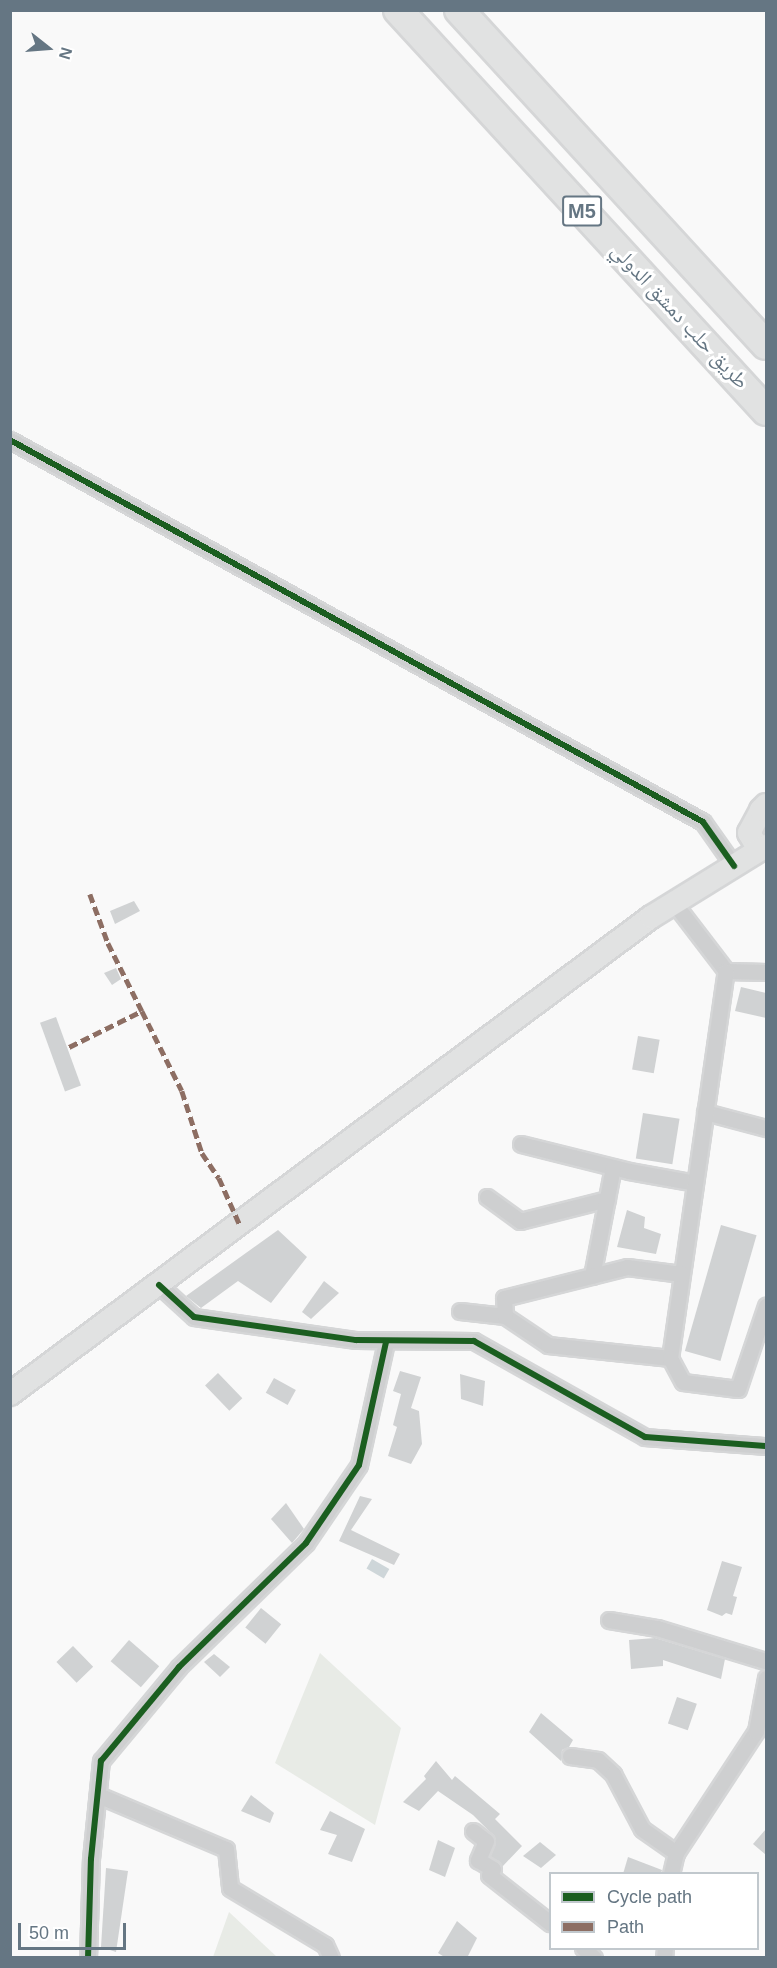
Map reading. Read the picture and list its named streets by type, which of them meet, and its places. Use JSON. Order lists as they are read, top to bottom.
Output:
{
  "streets": {
    "highway": ["M5", "طريق حلب دمشق الدولي"]
  },
  "legend": ["Cycle path", "Path"],
  "scale_bar": "50 m",
  "north": "right"
}
